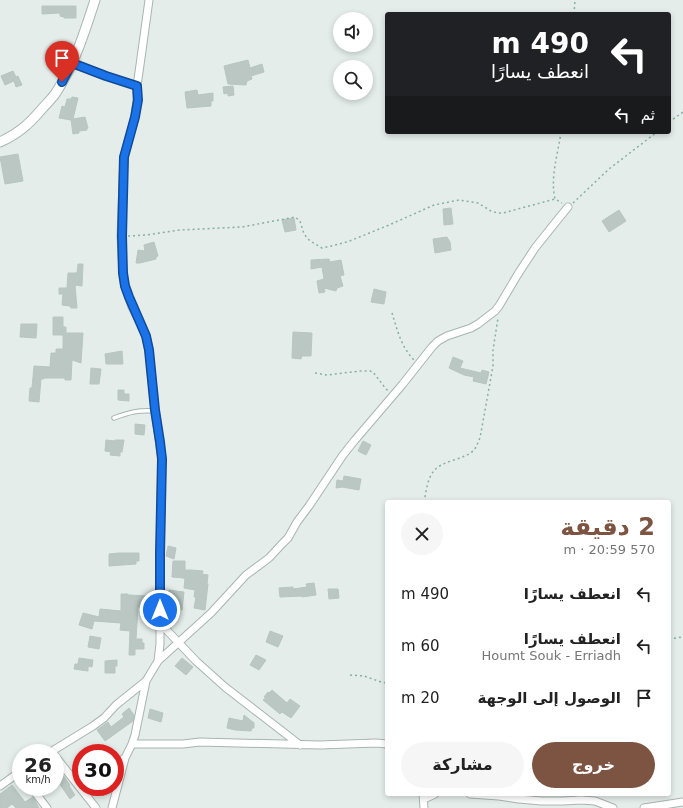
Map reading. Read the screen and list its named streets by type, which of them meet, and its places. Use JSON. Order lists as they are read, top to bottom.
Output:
{
  "page": {
    "turn": ["490 m", "انعطف يسارًا"],
    "then": "ثم",
    "heading": ["2 دقيقة", "570 m · 20:59"],
    "list": [
      {
        "name": "انعطف يسارًا",
        "value": "490 m"
      },
      {
        "name": "انعطف يسارًا",
        "note": "Houmt Souk - Erriadh",
        "value": "60 m"
      },
      {
        "name": "الوصول إلى الوجهة",
        "value": "20 m"
      }
    ],
    "buttons": ["خروج", "مشاركة"],
    "speed": "26 km/h",
    "limit": "30"
  }
}
